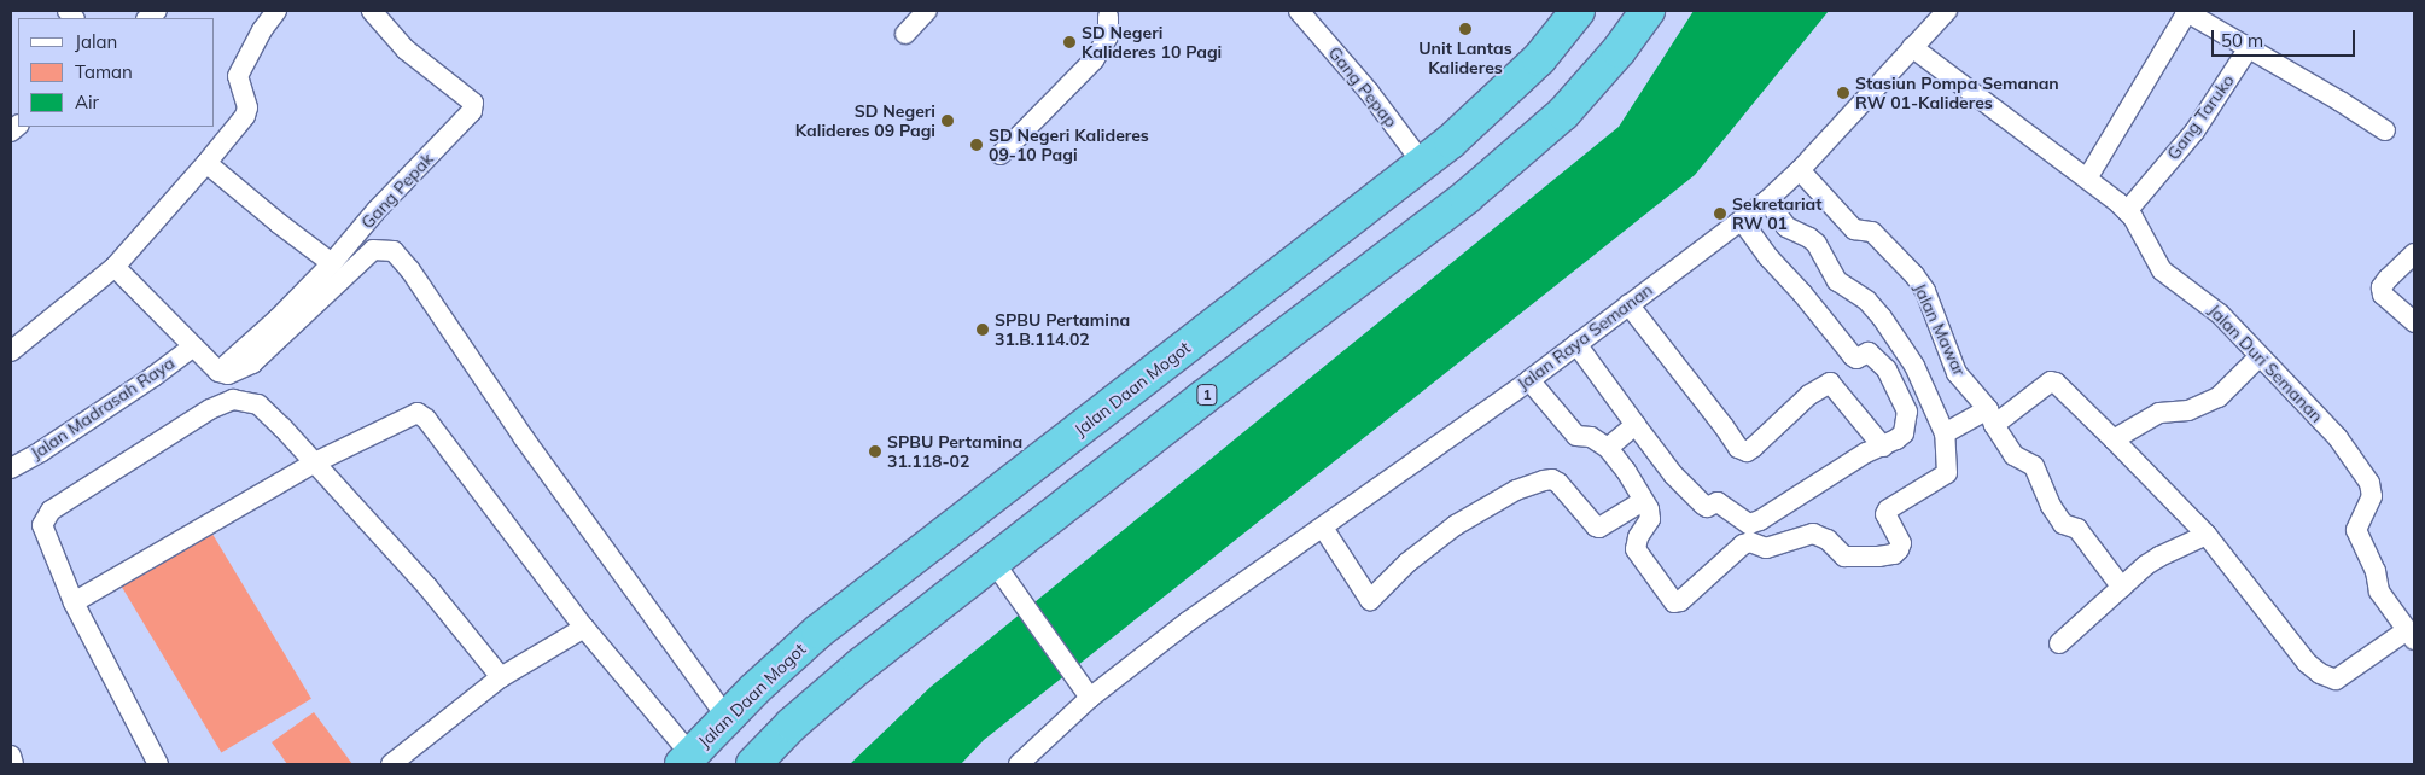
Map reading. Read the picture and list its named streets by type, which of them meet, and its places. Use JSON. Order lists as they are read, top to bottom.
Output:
{
  "streets": {
    "highway": ["Jalan Daan Mogot", "1"],
    "street": [
      "Gang Pepap",
      "Gang Taruko",
      "Gang Pepak",
      "Jalan Mawar",
      "Jalan Raya Semanan",
      "Jalan Duri Semanan",
      "Jalan Madrasah Raya"
    ]
  },
  "crossings": [
    ["Gang Pepap", "Jalan Daan Mogot"],
    ["Gang Taruko", "Jalan Duri Semanan"],
    ["Gang Pepak", "Jalan Madrasah Raya"],
    ["Jalan Mawar", "Jalan Raya Semanan"],
    ["Jalan Raya Semanan", "Jalan Duri Semanan"]
  ],
  "places": [
    "Unit Lantas Kalideres",
    "SD Negeri Kalideres 10 Pagi",
    "Stasiun Pompa Semanan RW 01-Kalideres",
    "SD Negeri Kalideres 09 Pagi",
    "SD Negeri Kalideres 09-10 Pagi",
    "Sekretariat RW 01",
    "SPBU Pertamina 31.B.114.02",
    "SPBU Pertamina 31.118-02"
  ],
  "legend": ["Jalan", "Taman", "Air"],
  "scale_bar": "50 m"
}
